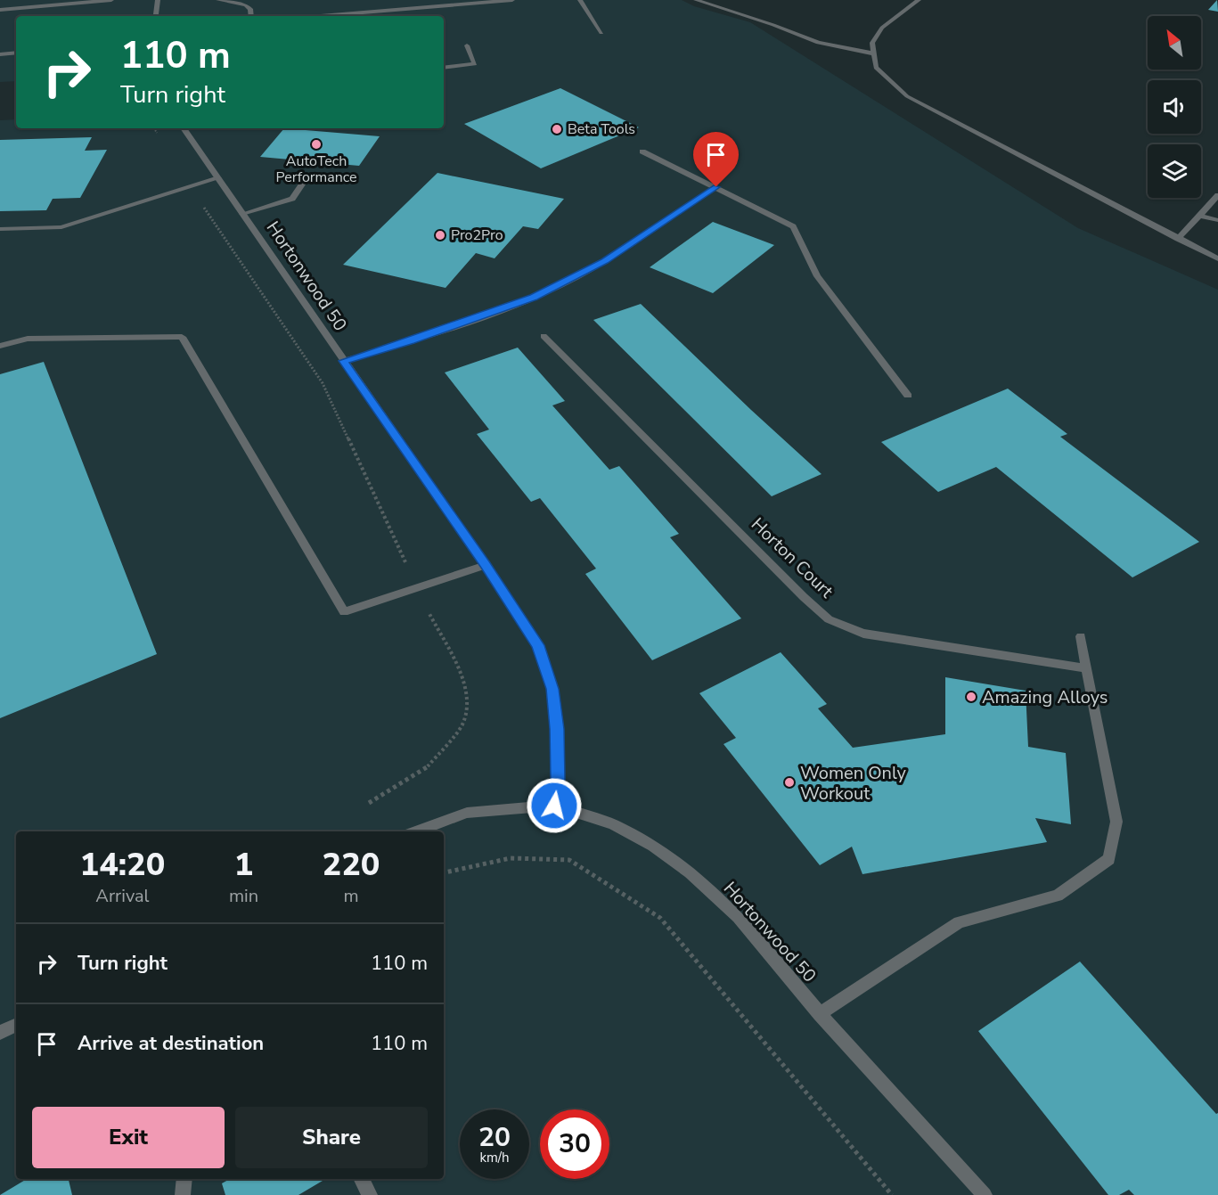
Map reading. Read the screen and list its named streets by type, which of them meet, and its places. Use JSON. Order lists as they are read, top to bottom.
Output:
{
  "streets": {
    "street": ["Hortonwood 50", "Horton Court"]
  },
  "places": [
    "Beta Tools",
    "AutoTech Performance",
    "Pro2Pro",
    "Amazing Alloys",
    "Women Only Workout"
  ],
  "north": "top left",
  "page": {
    "turn": ["110 m", "Turn right"],
    "eta": [
      "14:20",
      "Arrival",
      "1",
      "min",
      "220",
      "m"
    ],
    "list": [
      {
        "name": "Turn right",
        "value": "110 m"
      },
      {
        "name": "Arrive at destination",
        "value": "110 m"
      }
    ],
    "buttons": ["Exit", "Share"],
    "speed": "20 km/h",
    "limit": "30"
  }
}
